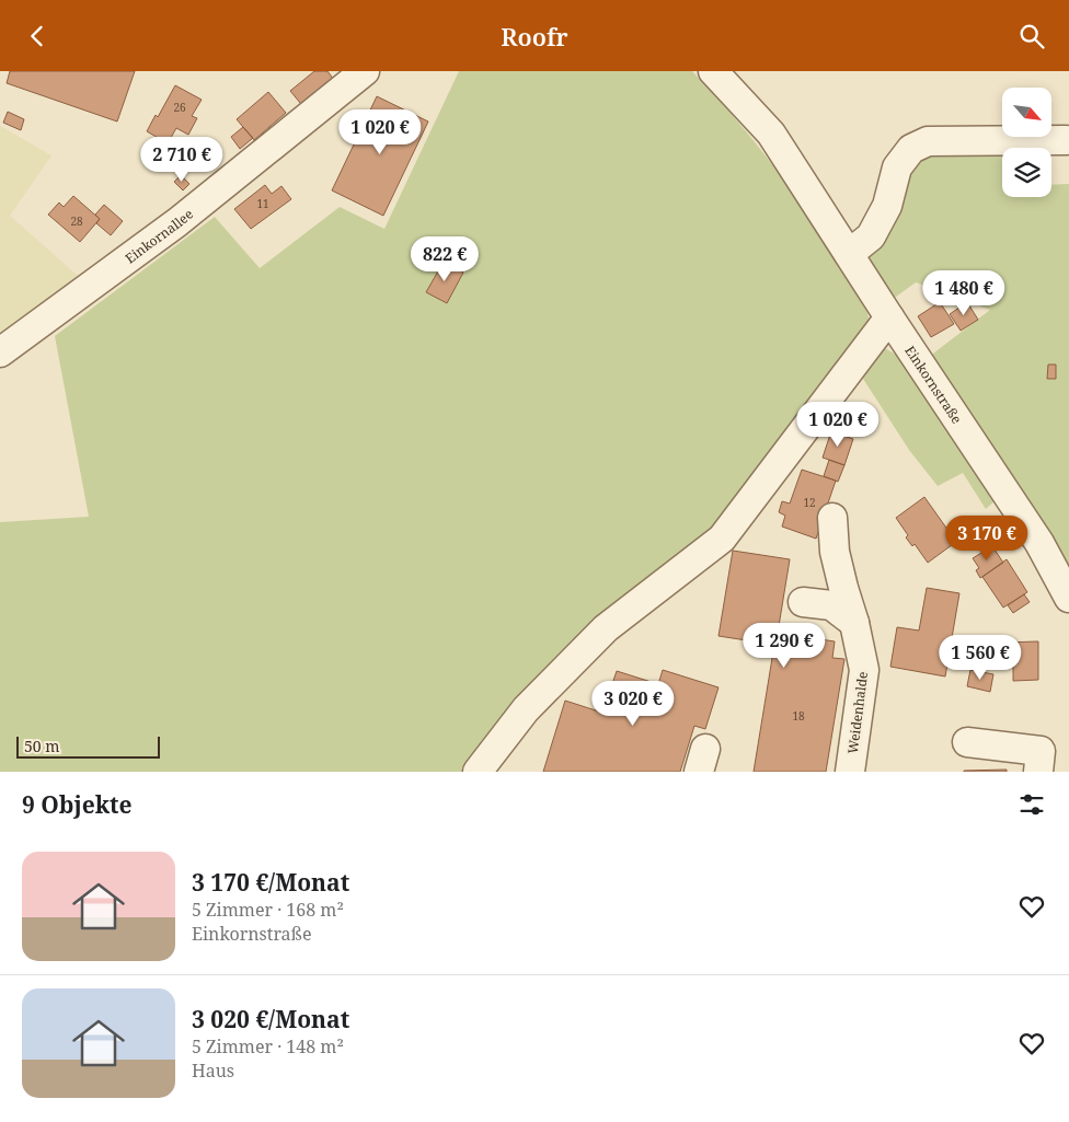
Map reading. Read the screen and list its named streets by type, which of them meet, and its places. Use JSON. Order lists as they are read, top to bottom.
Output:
{
  "streets": {
    "street": ["Einkornallee", "Einkornstraße", "Weidenhalde"]
  },
  "house_numbers": [
    "26",
    "11",
    "28",
    "12",
    "18"
  ],
  "scale_bar": "50 m",
  "north": "bottom right",
  "page": {
    "header": "Roofr",
    "price": [
      "1 020 €",
      "2 710 €",
      "822 €",
      "1 480 €",
      "1 020 €",
      "3 170 €",
      "1 290 €",
      "1 560 €",
      "3 020 €"
    ],
    "scale": "50 m",
    "heading": "9 Objekte",
    "list": [
      {
        "name": "3 170 €/Monat",
        "note": "5 Zimmer · 168 m² · Einkornstraße"
      },
      {
        "name": "3 020 €/Monat",
        "note": "5 Zimmer · 148 m² · Haus"
      }
    ]
  }
}
